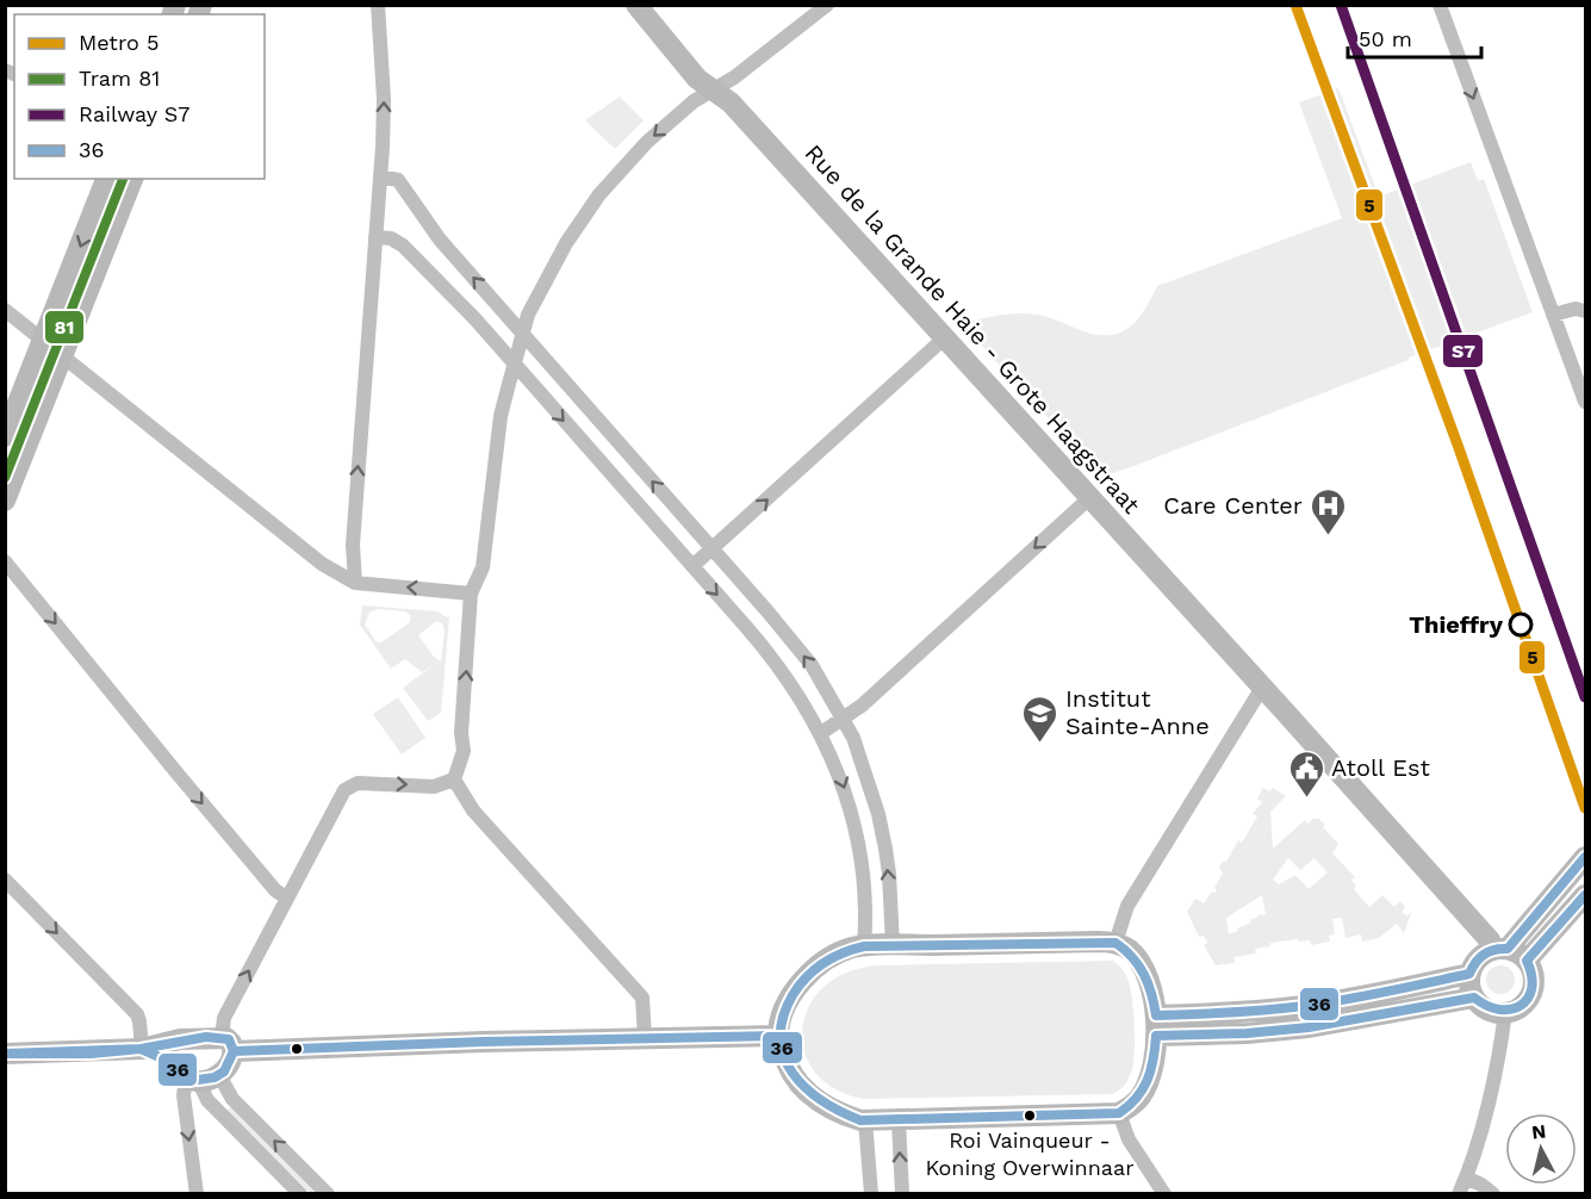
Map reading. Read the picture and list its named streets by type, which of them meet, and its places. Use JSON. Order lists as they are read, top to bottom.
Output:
{
  "streets": {
    "street": ["Rue de la Grande Haie - Grote Haagstraat"]
  },
  "places": {
    "hospital": ["Care Center"],
    "other": ["Thieffry", "Roi Vainqueur - Koning Overwinnaar"],
    "school or university": ["Institut Sainte-Anne"],
    "public building": ["Atoll Est"]
  },
  "lines": [
    "metro line 5",
    "rail line S7",
    "tram line 81",
    "transit line 36"
  ],
  "legend": [
    "Metro 5",
    "Tram 81",
    "Railway S7",
    "36"
  ],
  "scale_bar": "50 m",
  "north": "top"
}
